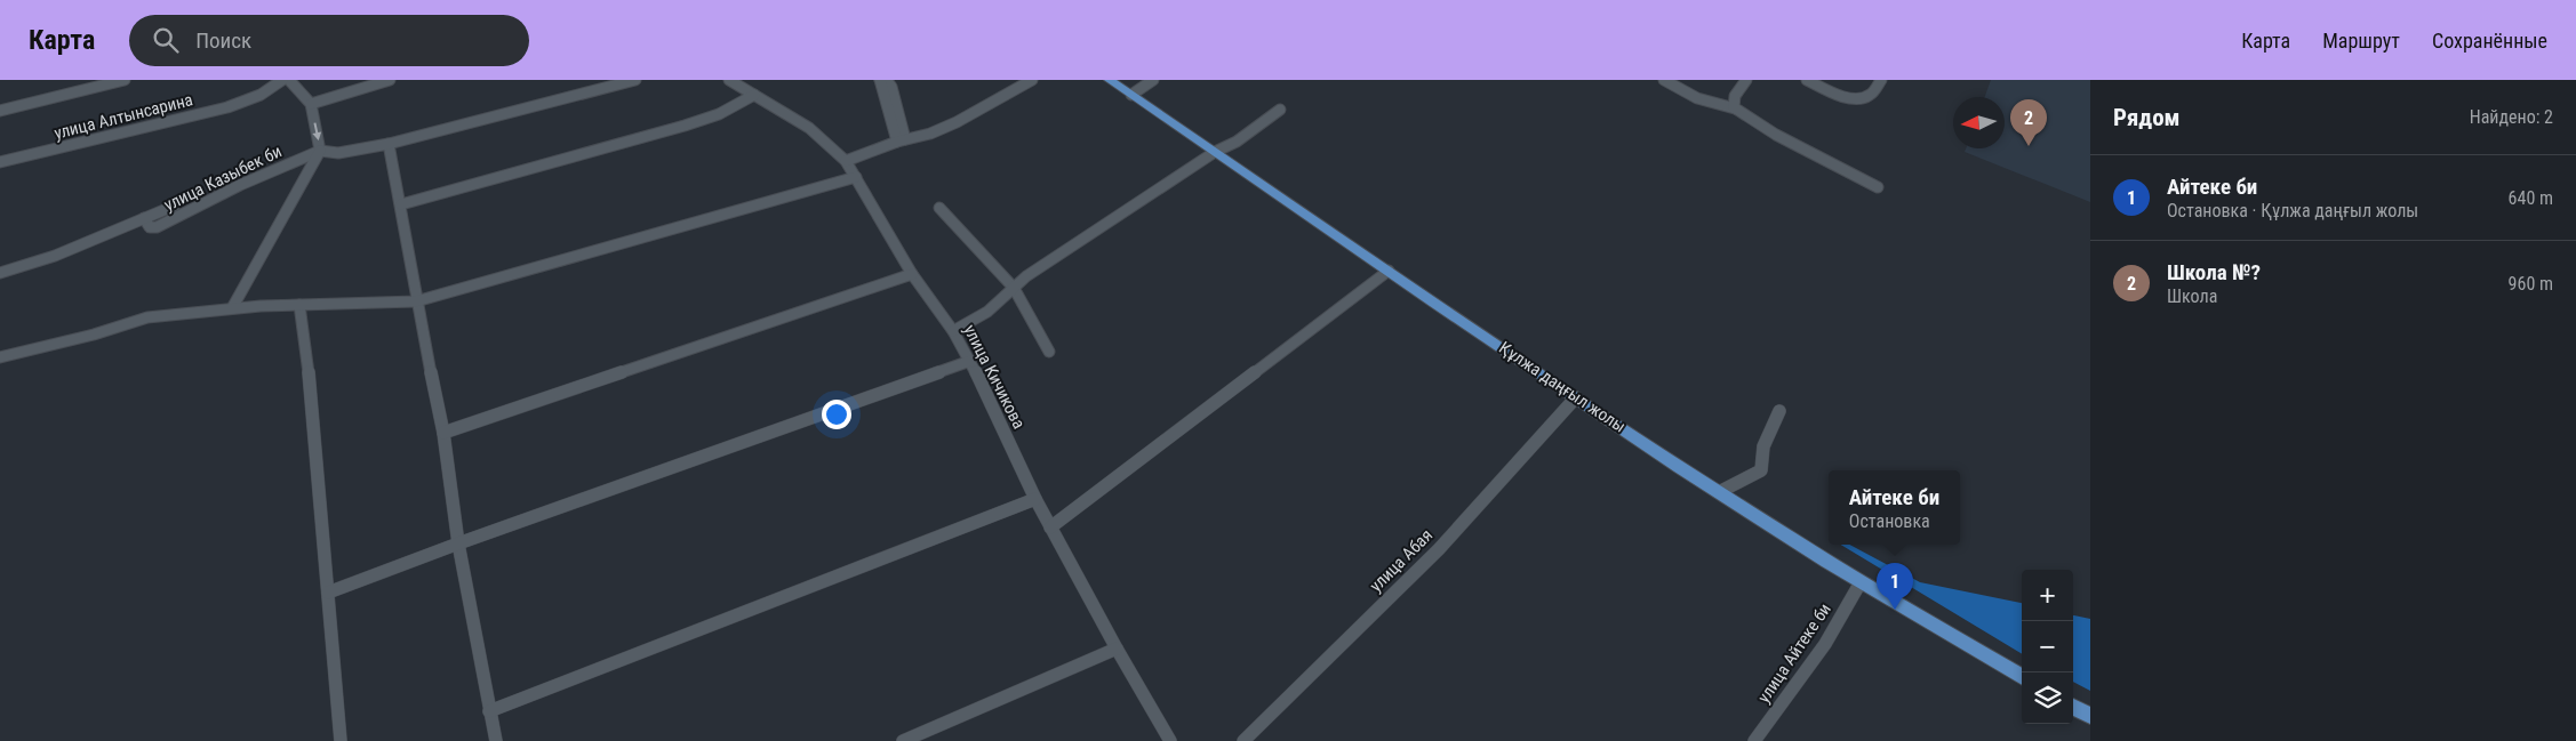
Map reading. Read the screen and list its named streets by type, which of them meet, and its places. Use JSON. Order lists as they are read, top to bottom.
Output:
{
  "streets": {
    "main road": ["Құлжа даңғыл жолы"],
    "street": [
      "улица Алтынсарина",
      "улица Казыбек би",
      "улица Кичикова",
      "улица Абая",
      "улица Айтеке би"
    ]
  },
  "crossings": [
    ["Құлжа даңғыл жолы", "улица Абая"],
    ["Құлжа даңғыл жолы", "улица Айтеке би"]
  ],
  "north": "left",
  "page": {
    "header": "Карта",
    "search": "Поиск",
    "nav": ["Карта", "Маршрут", "Сохранённые"],
    "heading": ["Рядом", "Найдено: 2"],
    "pins": ["2", "1"],
    "list": [
      {
        "mark": "1",
        "name": "Айтеке би",
        "note": "Остановка · Құлжа даңғыл жолы",
        "value": "640 m"
      },
      {
        "mark": "2",
        "name": "Школа №?",
        "note": "Школа",
        "value": "960 m"
      }
    ],
    "popup": ["Айтеке би", "Остановка"],
    "map_buttons": ["+", "−"]
  }
}
